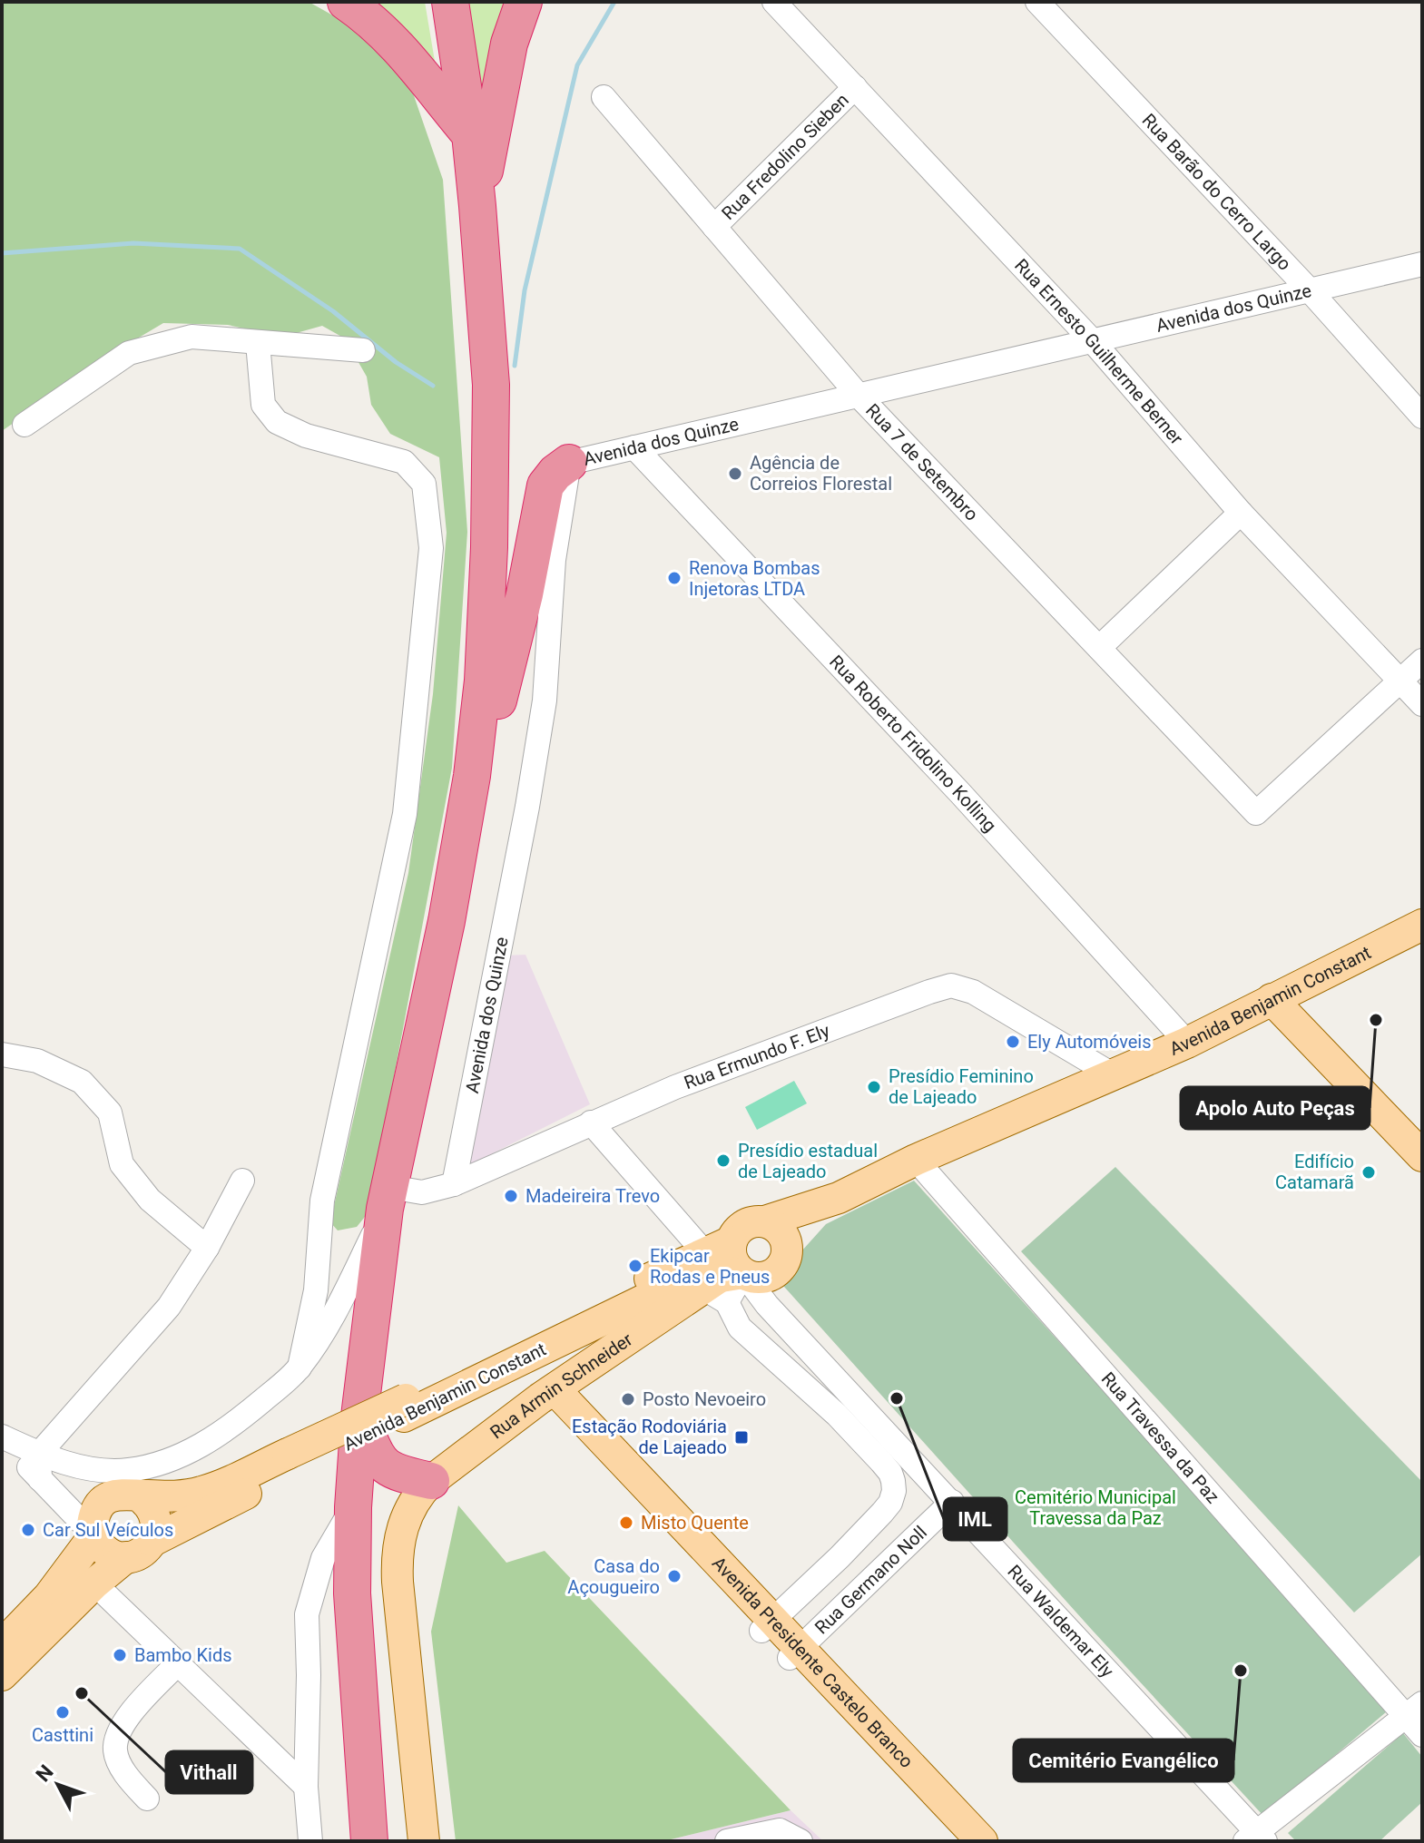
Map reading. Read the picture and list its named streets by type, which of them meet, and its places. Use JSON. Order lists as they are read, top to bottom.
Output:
{
  "streets": {
    "main road": ["Avenida Benjamin Constant", "Rua Armin Schneider", "Avenida Presidente Castelo Branco"],
    "street": [
      "Rua Fredolino Sieben",
      "Rua Barão do Cerro Largo",
      "Avenida dos Quinze",
      "Rua Ernesto Guilherme Berner",
      "Rua 7 de Setembro",
      "Rua Roberto Fridolino Kolling",
      "Rua Ermundo F. Ely",
      "Rua Travessa da Paz",
      "Rua Germano Noll",
      "Rua Waldemar Ely"
    ]
  },
  "crossings": [
    ["Rua Fredolino Sieben", "Rua Ernesto Guilherme Berner"],
    ["Rua Fredolino Sieben", "Rua 7 de Setembro"],
    ["Rua Barão do Cerro Largo", "Avenida dos Quinze"],
    ["Avenida dos Quinze", "Rua Ernesto Guilherme Berner"],
    ["Avenida dos Quinze", "Rua 7 de Setembro"],
    ["Avenida dos Quinze", "Rua Roberto Fridolino Kolling"],
    ["Avenida dos Quinze", "Rua Ermundo F. Ely"],
    ["Rua Ernesto Guilherme Berner", "Rua 7 de Setembro"],
    ["Rua Roberto Fridolino Kolling", "Avenida Benjamin Constant"],
    ["Avenida Benjamin Constant", "Rua Ermundo F. Ely"],
    ["Avenida Benjamin Constant", "Rua Armin Schneider"],
    ["Avenida Benjamin Constant", "Rua Travessa da Paz"],
    ["Avenida Benjamin Constant", "Rua Waldemar Ely"],
    ["Rua Armin Schneider", "Rua Waldemar Ely"],
    ["Rua Armin Schneider", "Avenida Presidente Castelo Branco"],
    ["Rua Germano Noll", "Rua Waldemar Ely"],
    ["Rua Germano Noll", "Avenida Presidente Castelo Branco"]
  ],
  "parks": ["Cemitério Municipal Travessa da Paz"],
  "places": {
    "other": [
      "Agência de Correios Florestal",
      "Renova Bombas Injetoras LTDA",
      "Apolo Auto Peças",
      "Ely Automóveis",
      "Presídio Feminino de Lajeado",
      "Presídio estadual de Lajeado",
      "Edifício Catamarã",
      "Madeireira Trevo",
      "Ekipcar Rodas e Pneus",
      "IML",
      "Posto Nevoeiro",
      "Misto Quente",
      "Car Sul Veículos",
      "Casa do Açougueiro",
      "Bambo Kids",
      "Cemitério Evangélico",
      "Vithall",
      "Casttini"
    ],
    "transit": ["Estação Rodoviária de Lajeado"]
  },
  "north": "top left"
}
